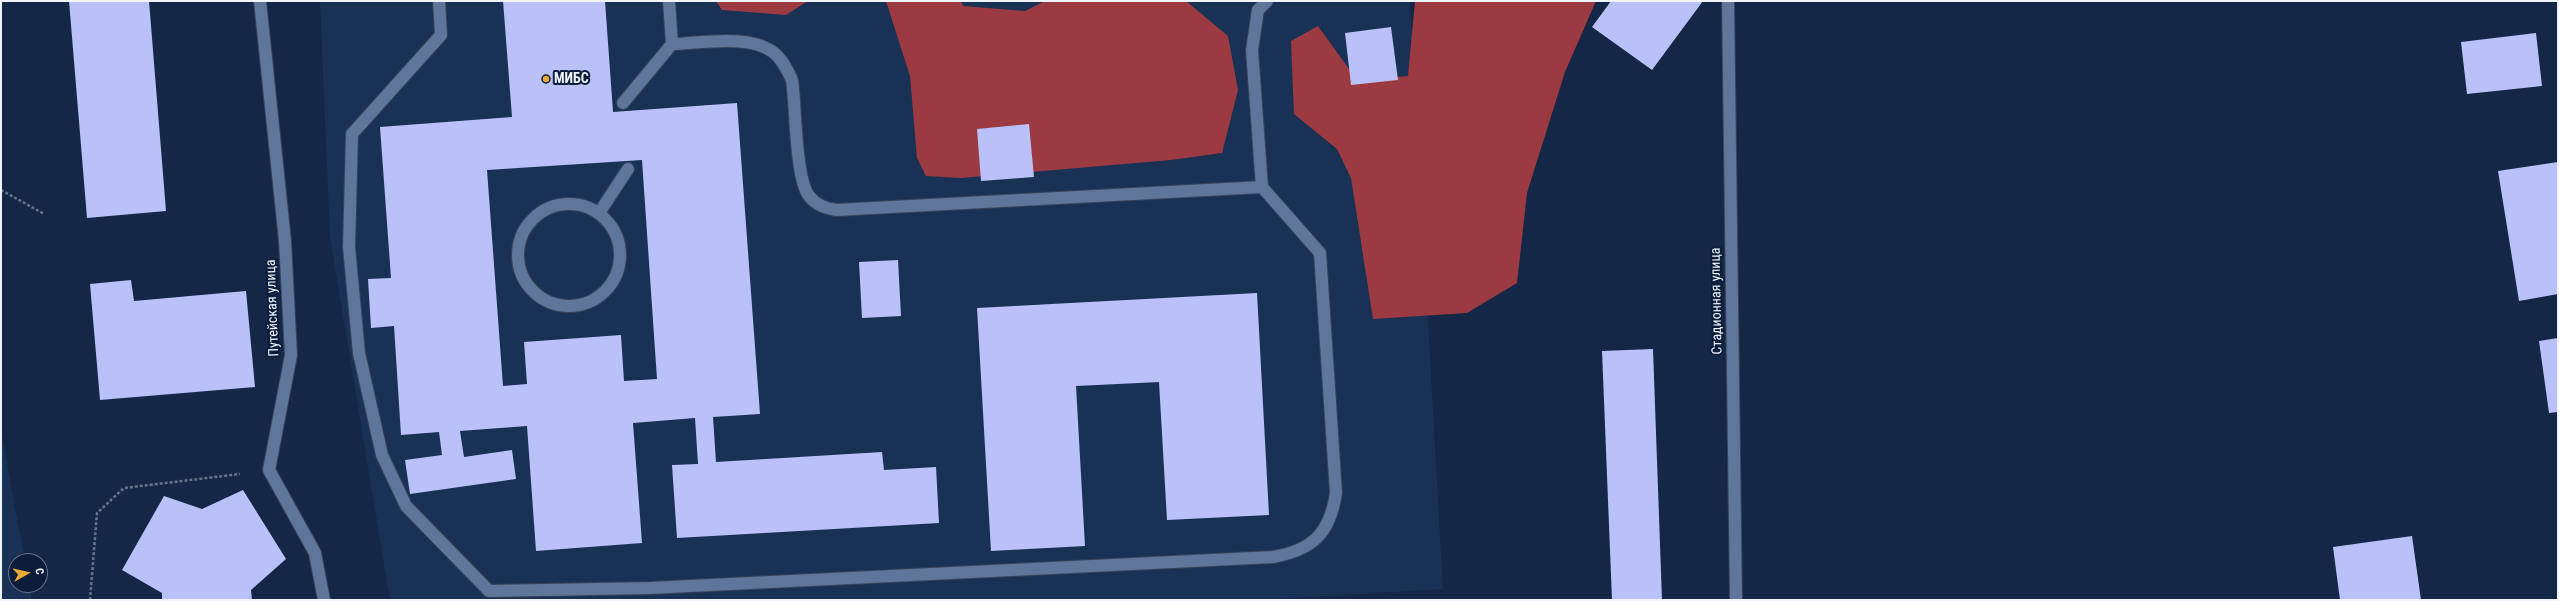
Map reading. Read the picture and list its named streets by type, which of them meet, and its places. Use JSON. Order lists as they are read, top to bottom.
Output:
{
  "streets": {
    "lane": ["Стадионная улица", "Путейская улица"]
  },
  "places": ["МИБС"],
  "north": "right"
}
